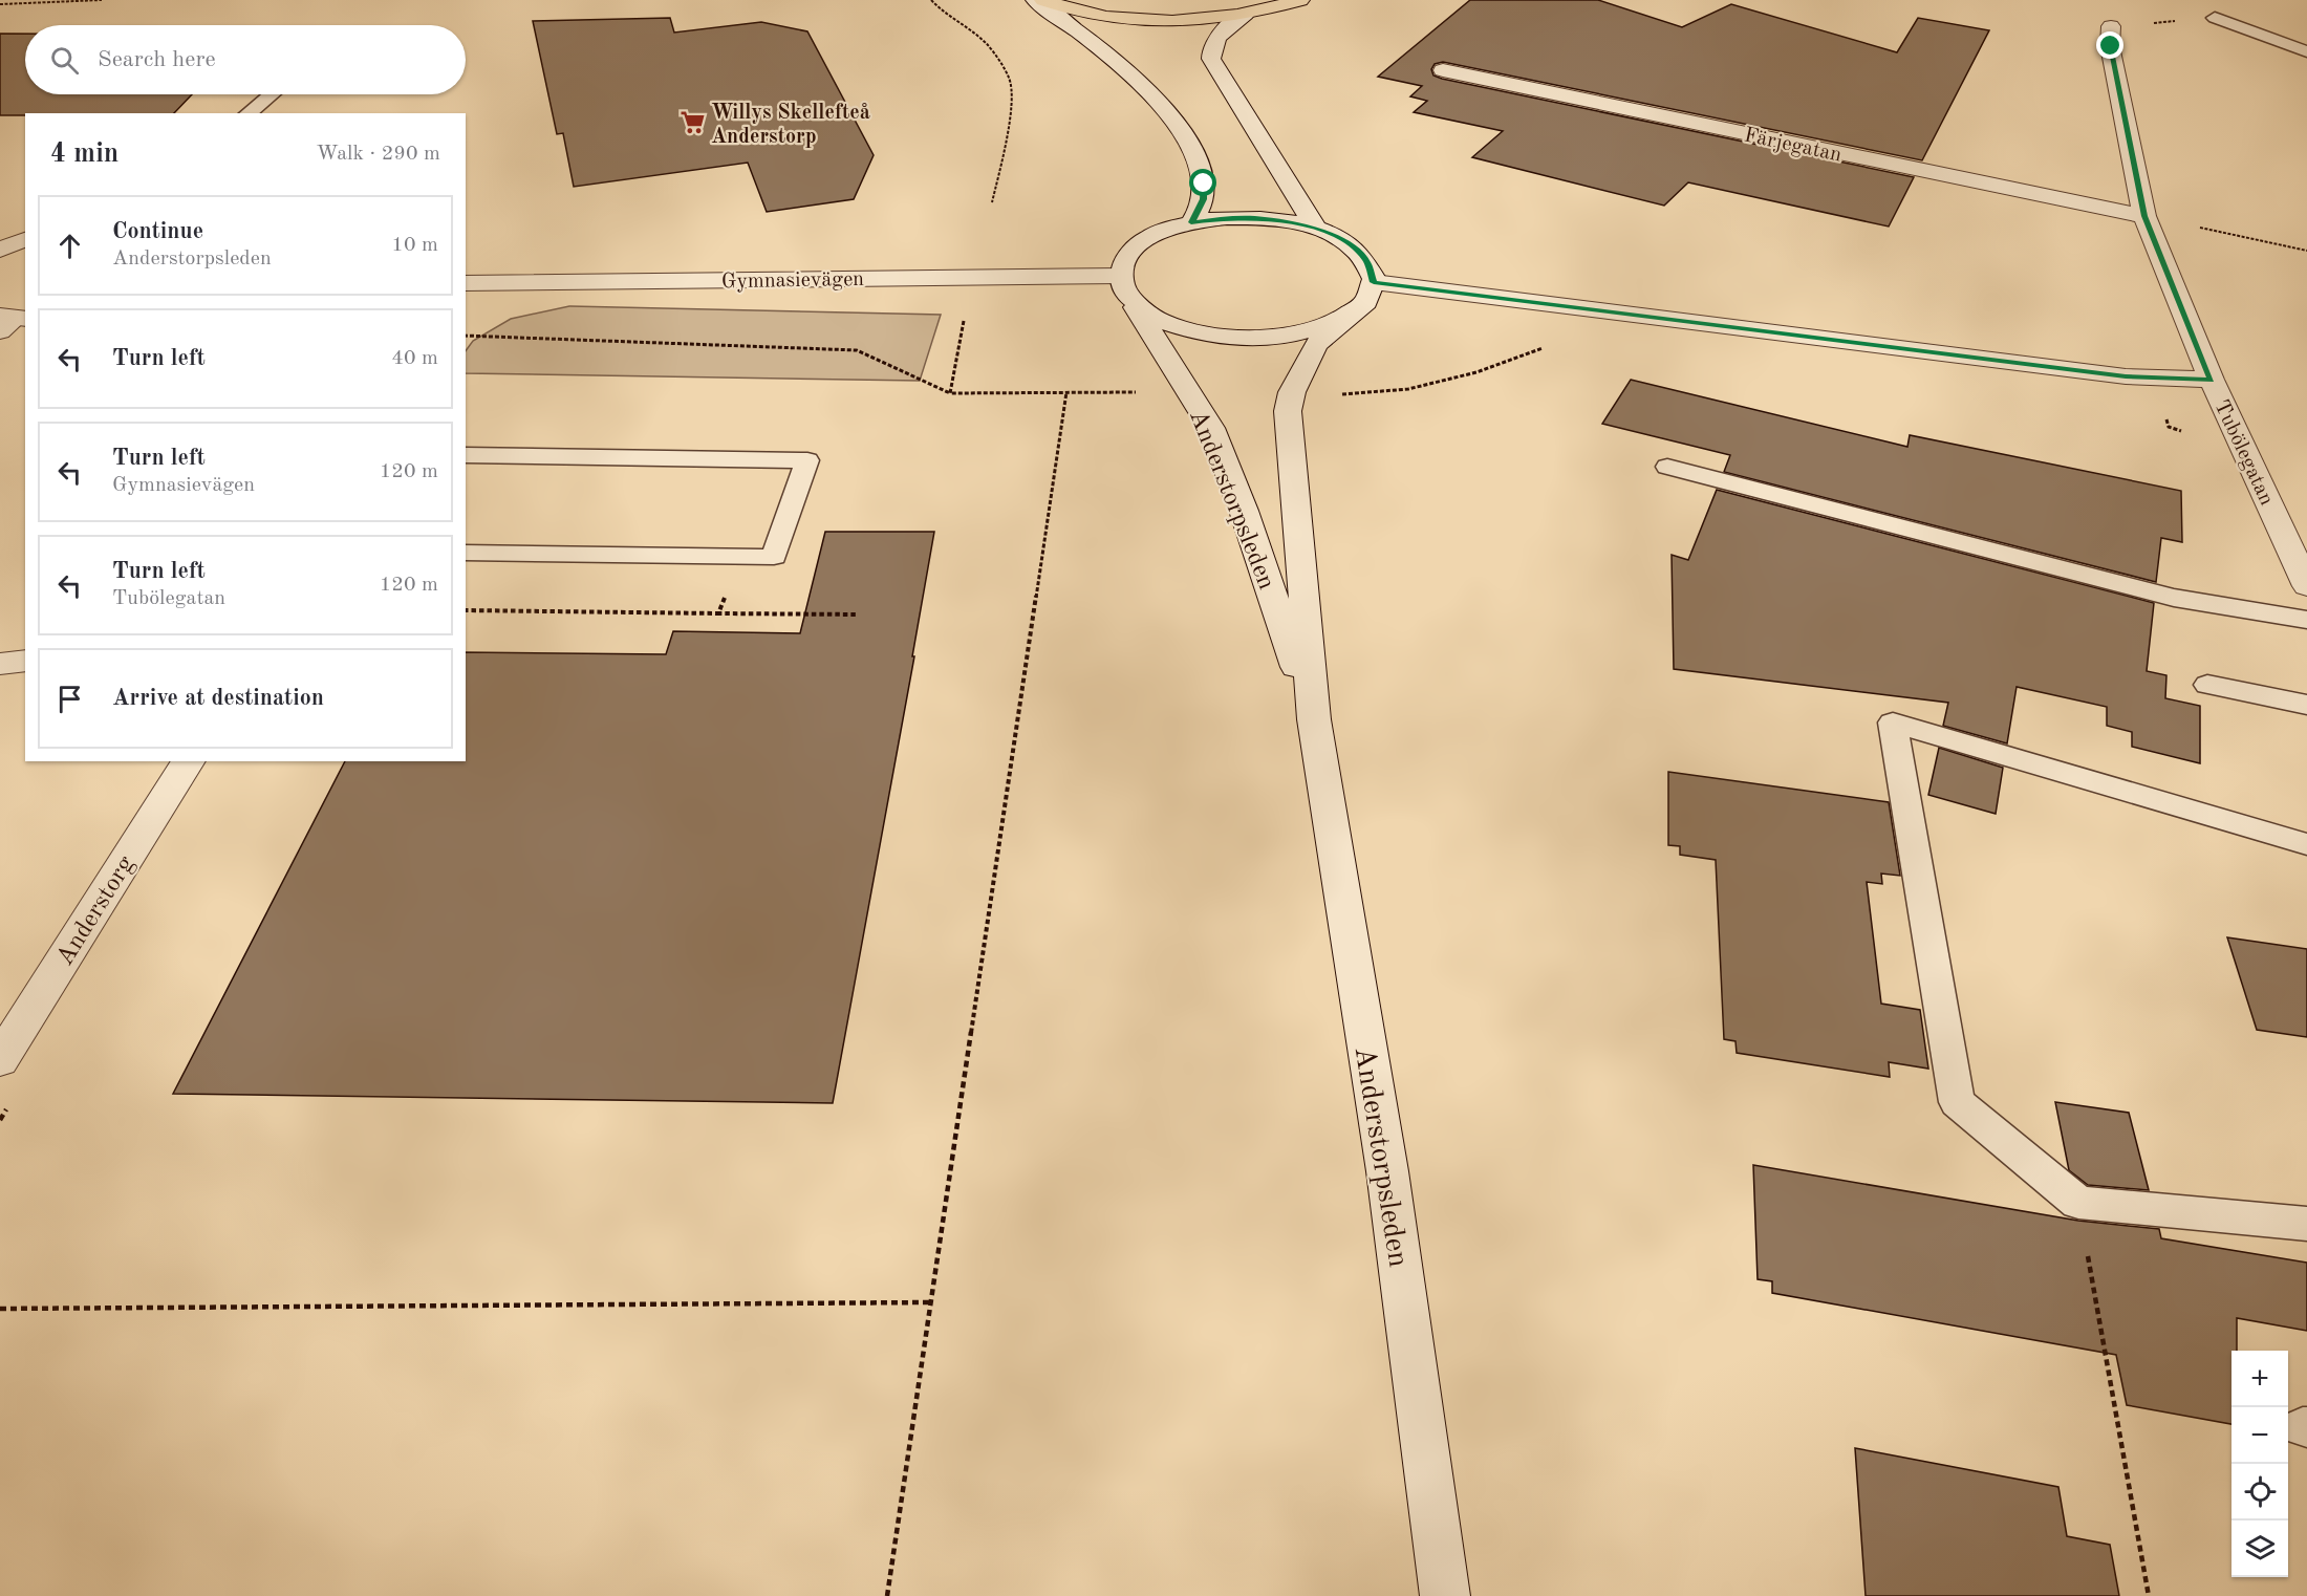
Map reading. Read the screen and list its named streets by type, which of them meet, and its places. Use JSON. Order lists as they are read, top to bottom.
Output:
{
  "streets": {
    "main road": [
      "Färjegatan",
      "Gymnasievägen",
      "Tubölegatan",
      "Anderstorpsleden",
      "Anderstorg"
    ]
  },
  "crossings": [
    ["Färjegatan", "Tubölegatan"],
    ["Gymnasievägen", "Anderstorpsleden"]
  ],
  "places": {
    "supermarket": ["Willys Skellefteå Anderstorp"]
  },
  "page": {
    "search": "Search here",
    "heading": ["4 min", "Walk · 290 m"],
    "list": [
      ["Continue", "Anderstorpsleden", "10 m"],
      ["Turn left", "40 m"],
      ["Turn left", "Gymnasievägen", "120 m"],
      ["Turn left", "Tubölegatan", "120 m"],
      "Arrive at destination"
    ],
    "map_buttons": ["+", "−"]
  }
}
